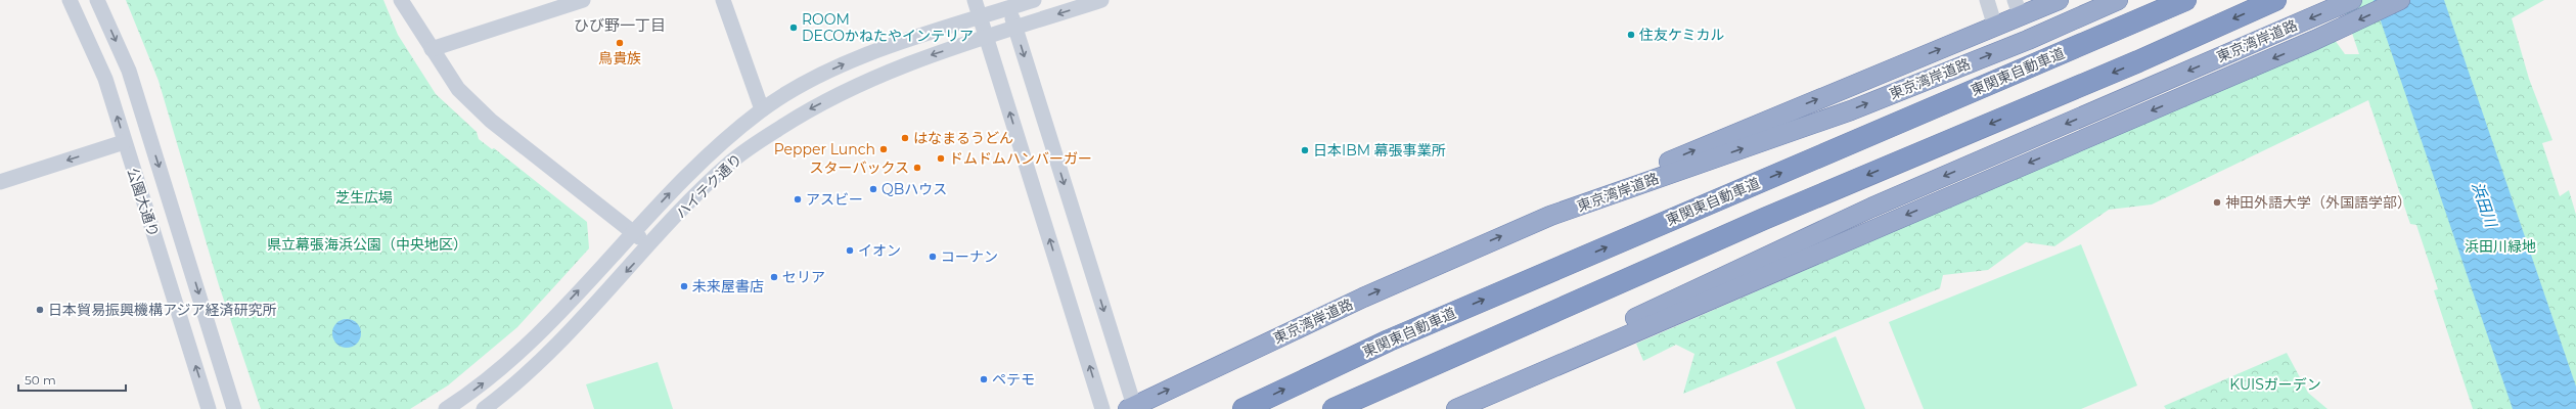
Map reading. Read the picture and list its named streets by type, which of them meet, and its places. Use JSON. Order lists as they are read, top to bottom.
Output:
{
  "streets": {
    "highway": ["東京湾岸道路", "東関東自動車道"],
    "street": ["ハイテク通り", "公園大通り"]
  },
  "districts": ["ひび野一丁目"],
  "water": ["浜田川"],
  "parks": [
    "芝生広場",
    "県立幕張海浜公園（中央地区）",
    "浜田川緑地",
    "KUISガーデン"
  ],
  "places": [
    "ROOM DECOかねたやインテリア",
    "住友ケミカル",
    "鳥貴族",
    "はなまるうどん",
    "Pepper Lunch",
    "日本IBM 幕張事業所",
    "ドムドムハンバーガー",
    "スターバックス",
    "QBハウス",
    "アスビー",
    "神田外語大学（外国語学部）",
    "イオン",
    "コーナン",
    "セリア",
    "未来屋書店",
    "日本貿易振興機構アジア経済研究所",
    "ペテモ"
  ],
  "scale_bar": "50 m"
}
